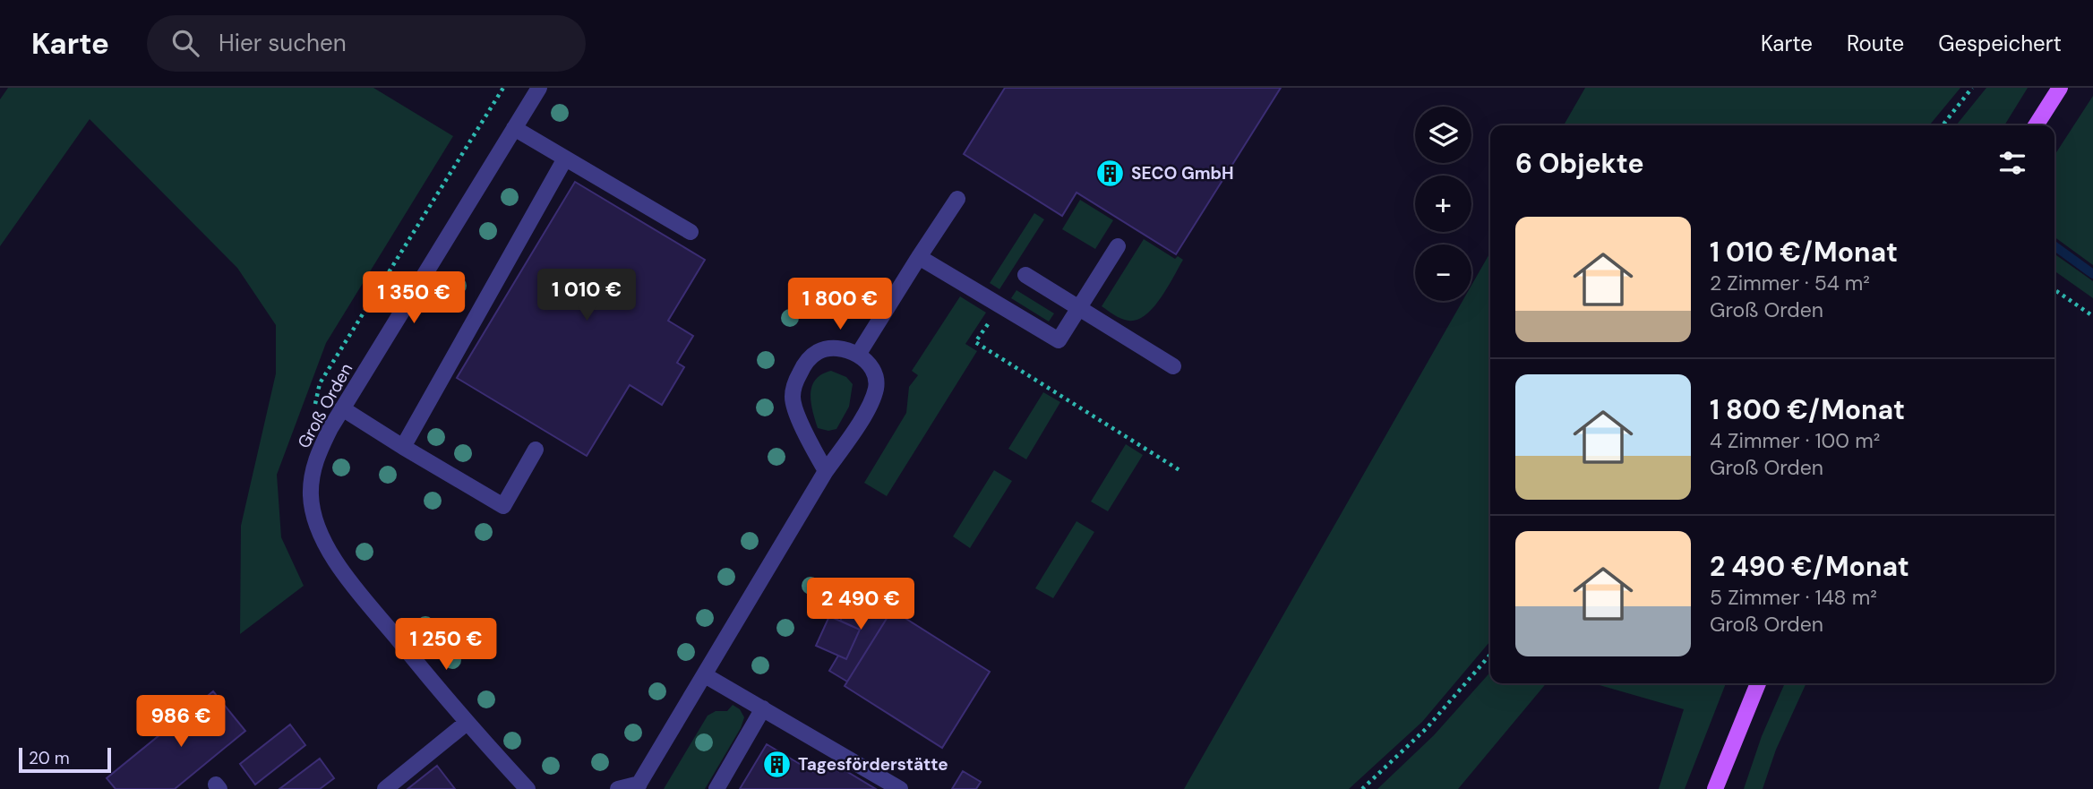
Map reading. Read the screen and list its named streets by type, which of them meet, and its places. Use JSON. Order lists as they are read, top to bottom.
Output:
{
  "streets": {
    "street": ["Groß Orden"]
  },
  "places": {
    "building": ["SECO GmbH", "Tagesförderstätte"]
  },
  "scale_bar": "20 m",
  "page": {
    "header": "Karte",
    "search": "Hier suchen",
    "nav": ["Karte", "Route", "Gespeichert"],
    "map_buttons": ["+", "−"],
    "heading": "6 Objekte",
    "list": [
      {
        "name": "1 010 €/Monat",
        "note": "2 Zimmer · 54 m² · Groß Orden"
      },
      {
        "name": "1 800 €/Monat",
        "note": "4 Zimmer · 100 m² · Groß Orden"
      },
      {
        "name": "2 490 €/Monat",
        "note": "5 Zimmer · 148 m² · Groß Orden"
      }
    ],
    "price": [
      "1 010 €",
      "1 350 €",
      "1 800 €",
      "2 490 €",
      "1 250 €",
      "986 €"
    ],
    "scale": "20 m"
  }
}
